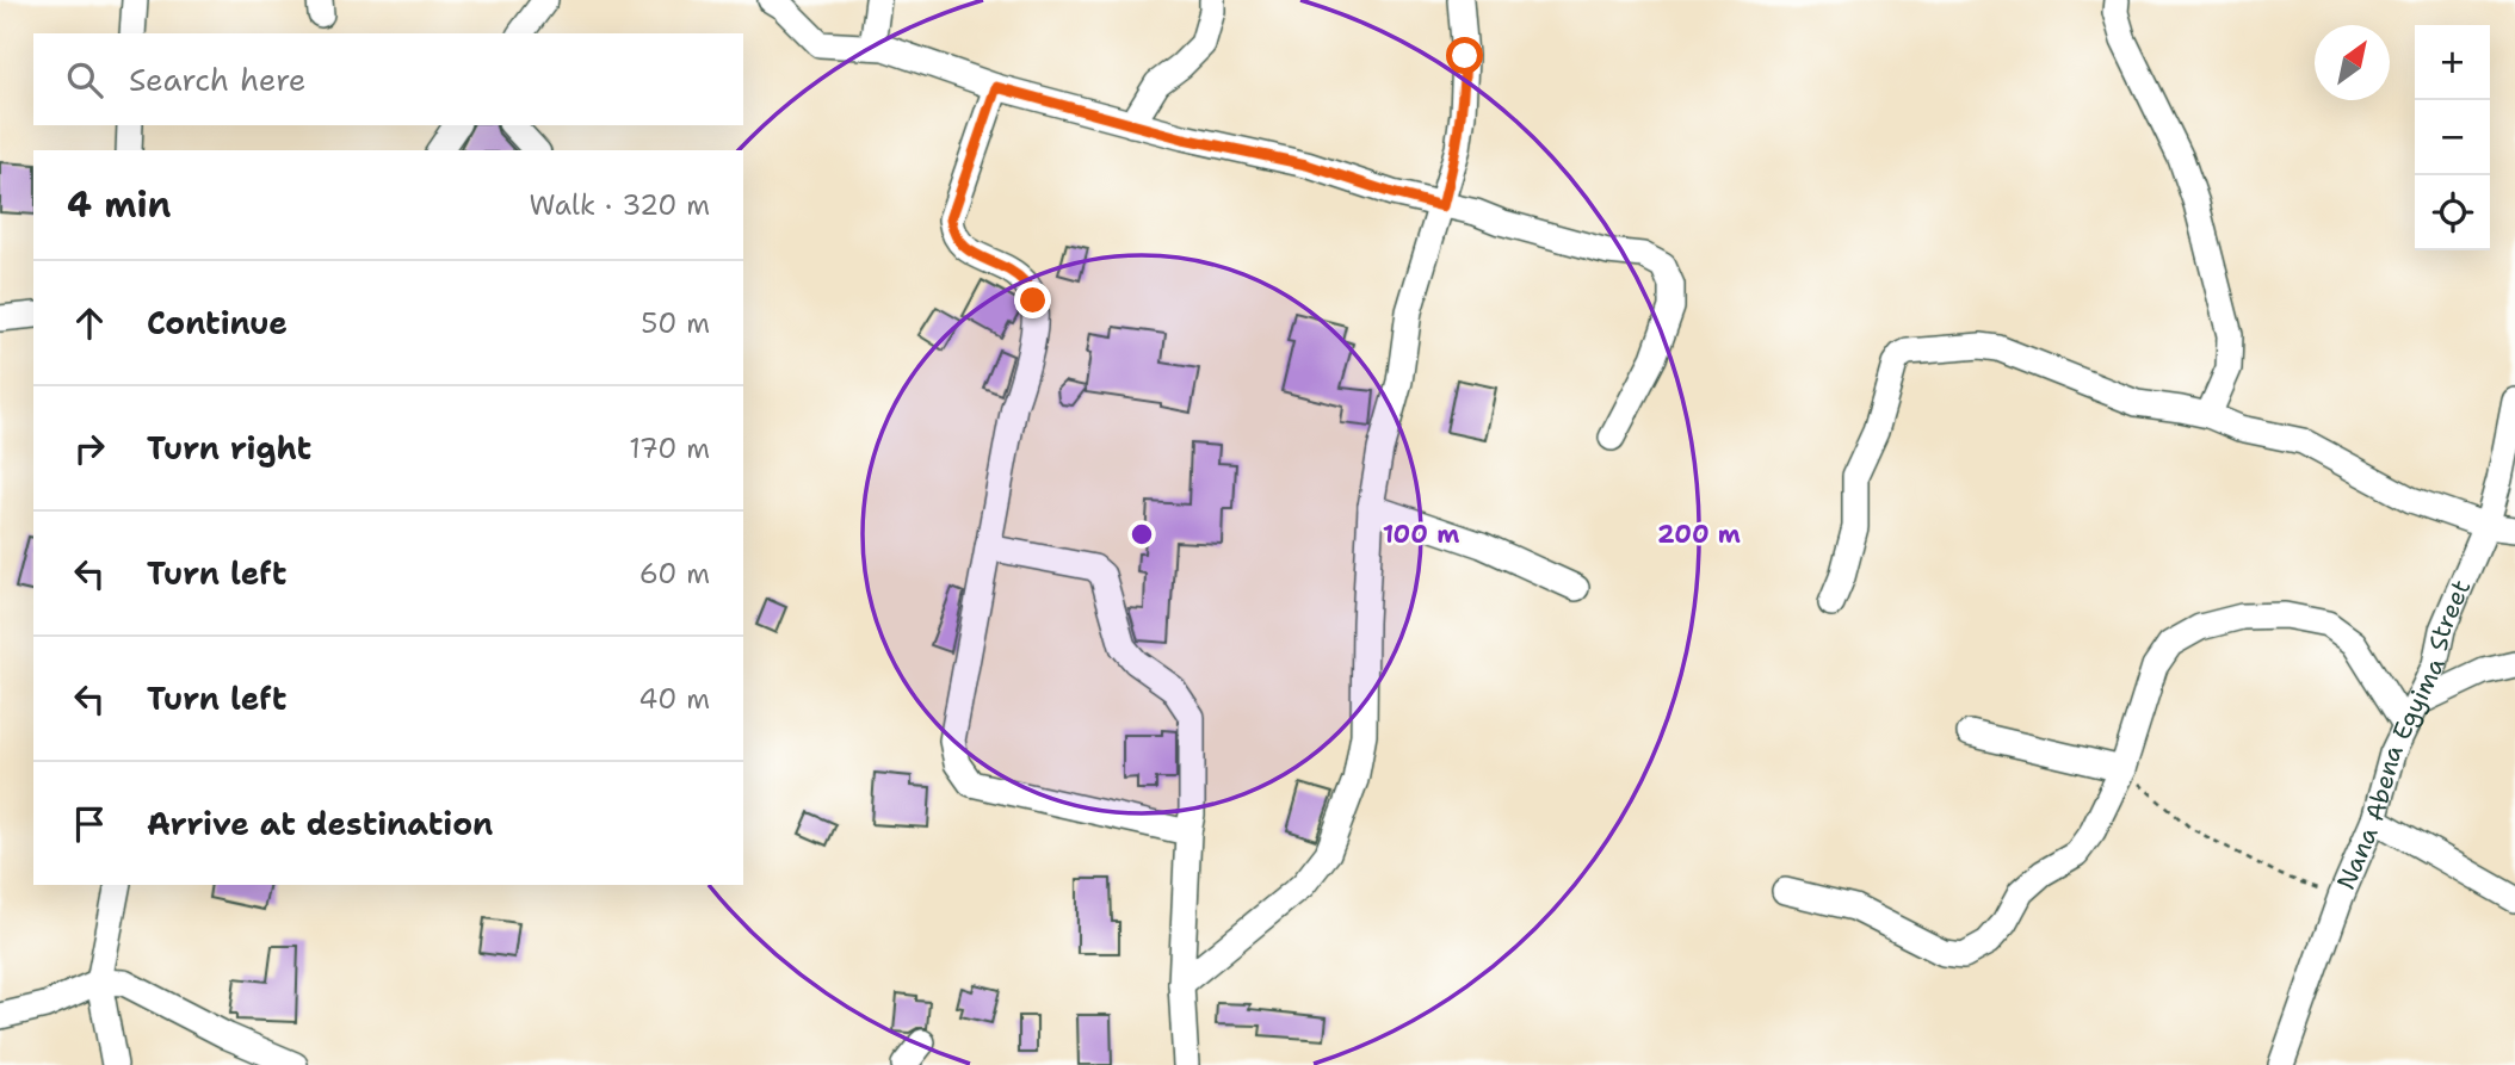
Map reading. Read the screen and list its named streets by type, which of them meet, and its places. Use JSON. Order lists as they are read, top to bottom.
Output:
{
  "streets": {
    "street": ["Nana Abena Egyima Street"]
  },
  "north": "top right",
  "page": {
    "map_buttons": ["+", "−"],
    "search": "Search here",
    "heading": ["4 min", "Walk · 320 m"],
    "list": [
      ["Continue", "50 m"],
      ["Turn right", "170 m"],
      ["Turn left", "60 m"],
      ["Turn left", "40 m"],
      "Arrive at destination"
    ]
  },
  "rings": ["100 m", "200 m"]
}
